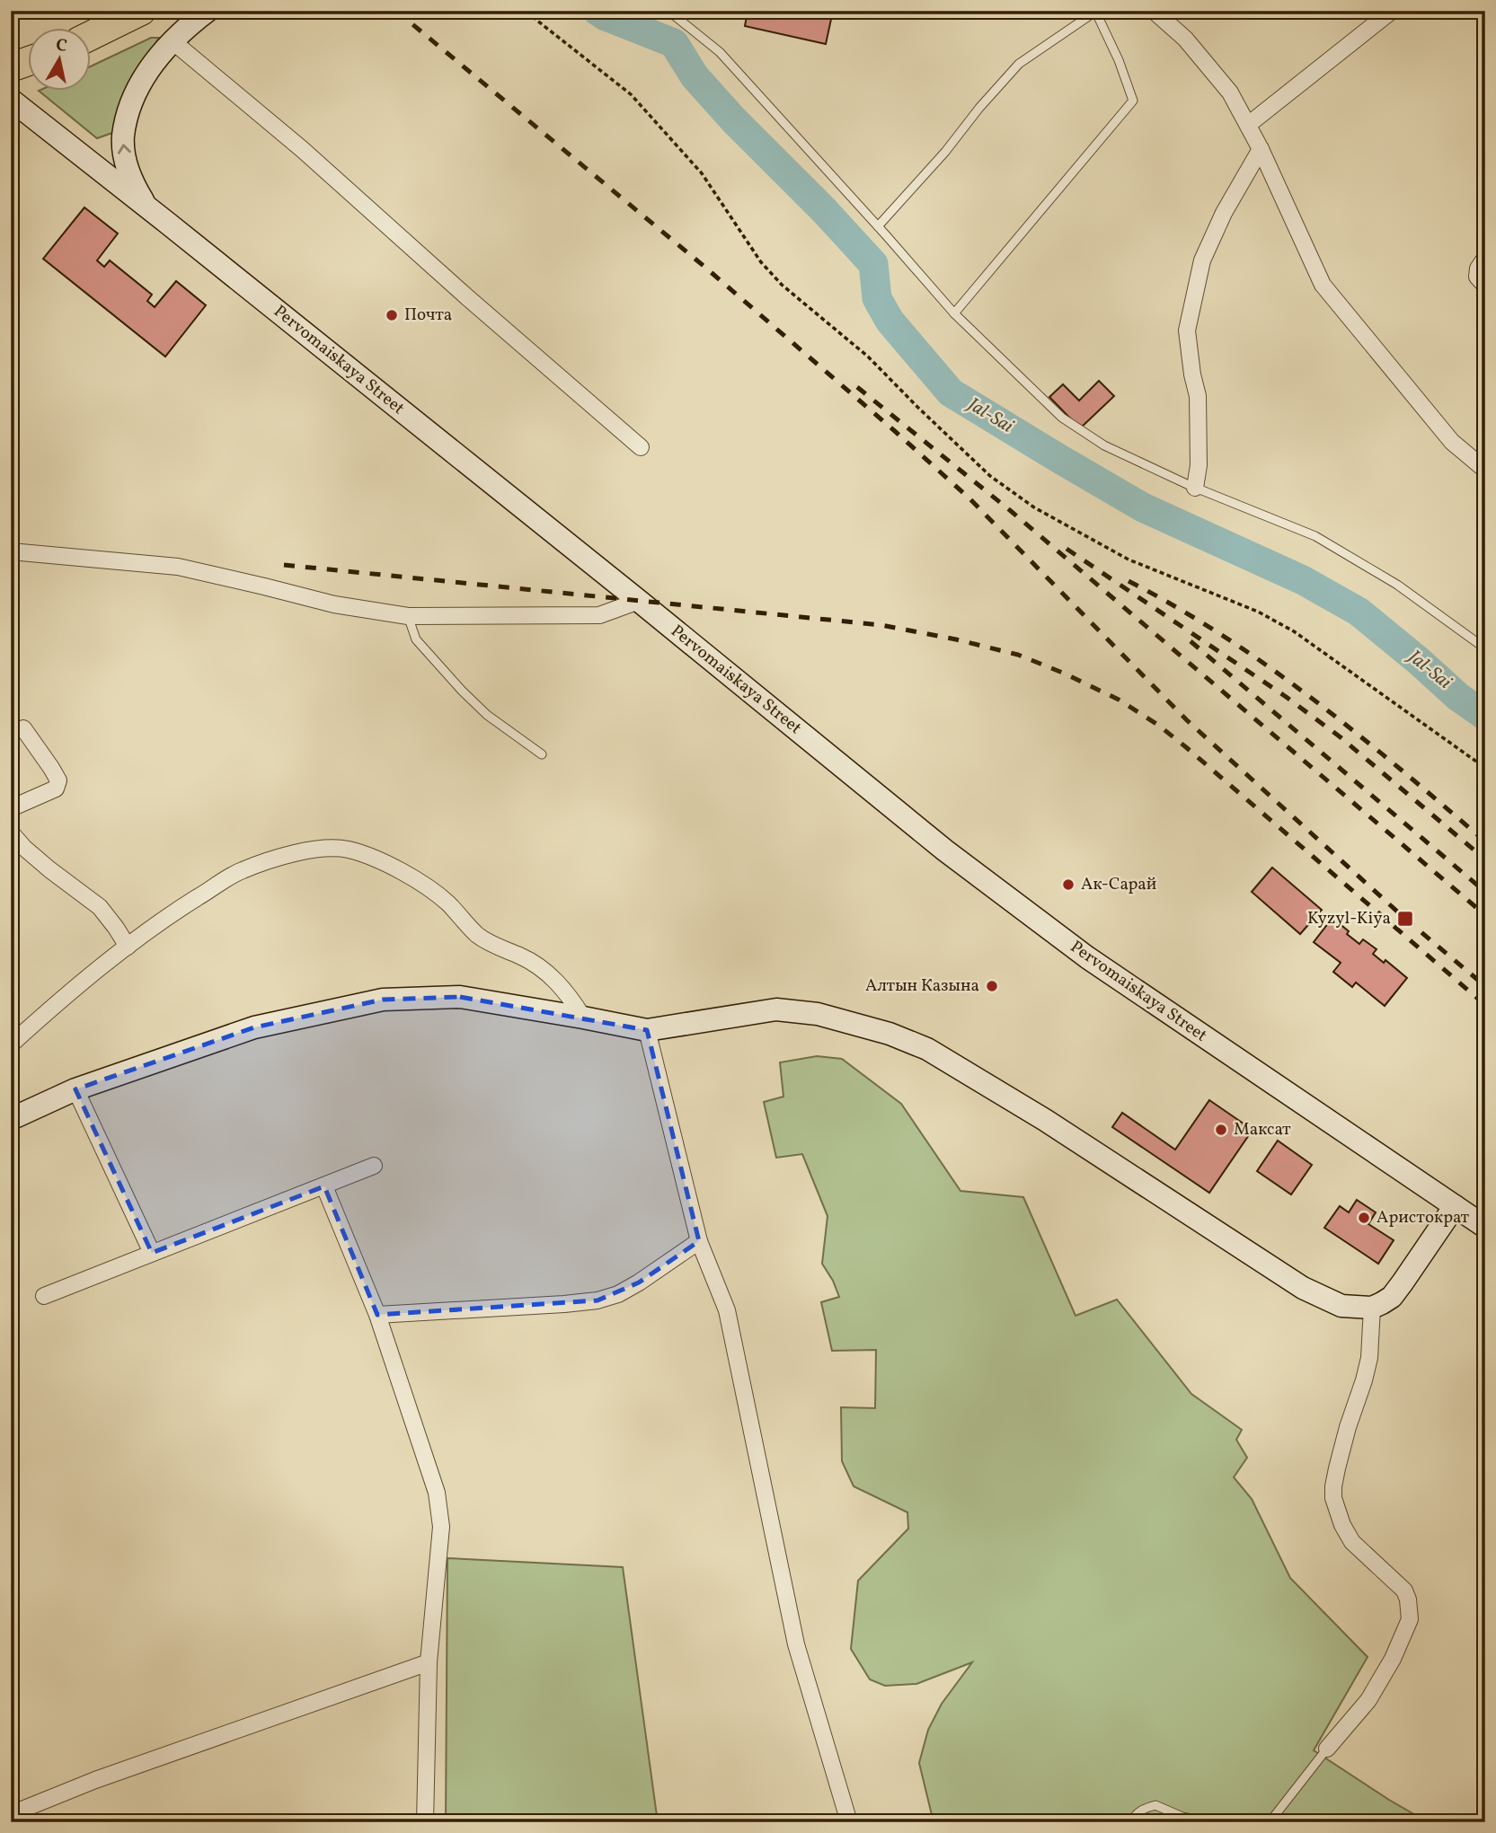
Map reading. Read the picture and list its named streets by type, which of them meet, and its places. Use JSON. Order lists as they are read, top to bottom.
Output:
{
  "streets": {
    "main road": ["Pervomaiskaya Street"]
  },
  "water": ["Jal-Sai"],
  "places": {
    "other": [
      "Почта",
      "Ак-Сарай",
      "Алтын Казына",
      "Максат",
      "Аристократ"
    ],
    "transit": ["Kyzyl-Kiya"]
  },
  "north": "top"
}
